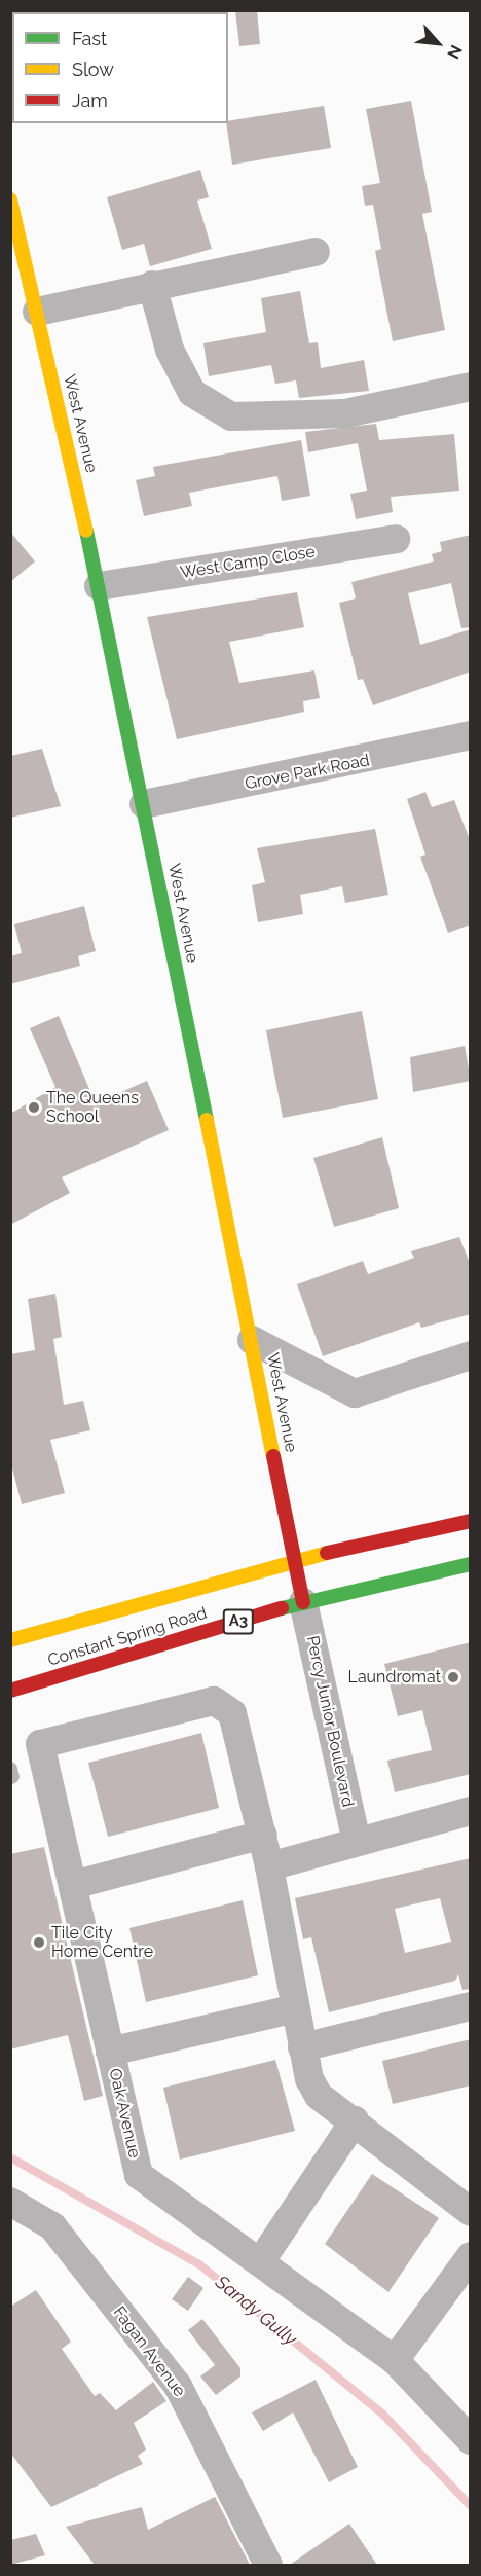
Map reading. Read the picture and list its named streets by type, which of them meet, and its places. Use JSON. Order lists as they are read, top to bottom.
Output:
{
  "streets": {
    "street": [
      "West Avenue",
      "West Camp Close",
      "Grove Park Road",
      "A3",
      "Constant Spring Road",
      "Percy Junior Boulevard",
      "Oak Avenue",
      "Fagan Avenue"
    ]
  },
  "crossings": [
    ["West Avenue", "West Camp Close"],
    ["West Avenue", "Grove Park Road"],
    ["West Avenue", "Constant Spring Road"],
    ["West Avenue", "Percy Junior Boulevard"],
    ["Constant Spring Road", "Percy Junior Boulevard"]
  ],
  "water": ["Sandy Gully"],
  "places": ["The Queens School", "Laundromat", "Tile City Home Centre"],
  "legend": ["Fast", "Slow", "Jam"],
  "north": "bottom right"
}
